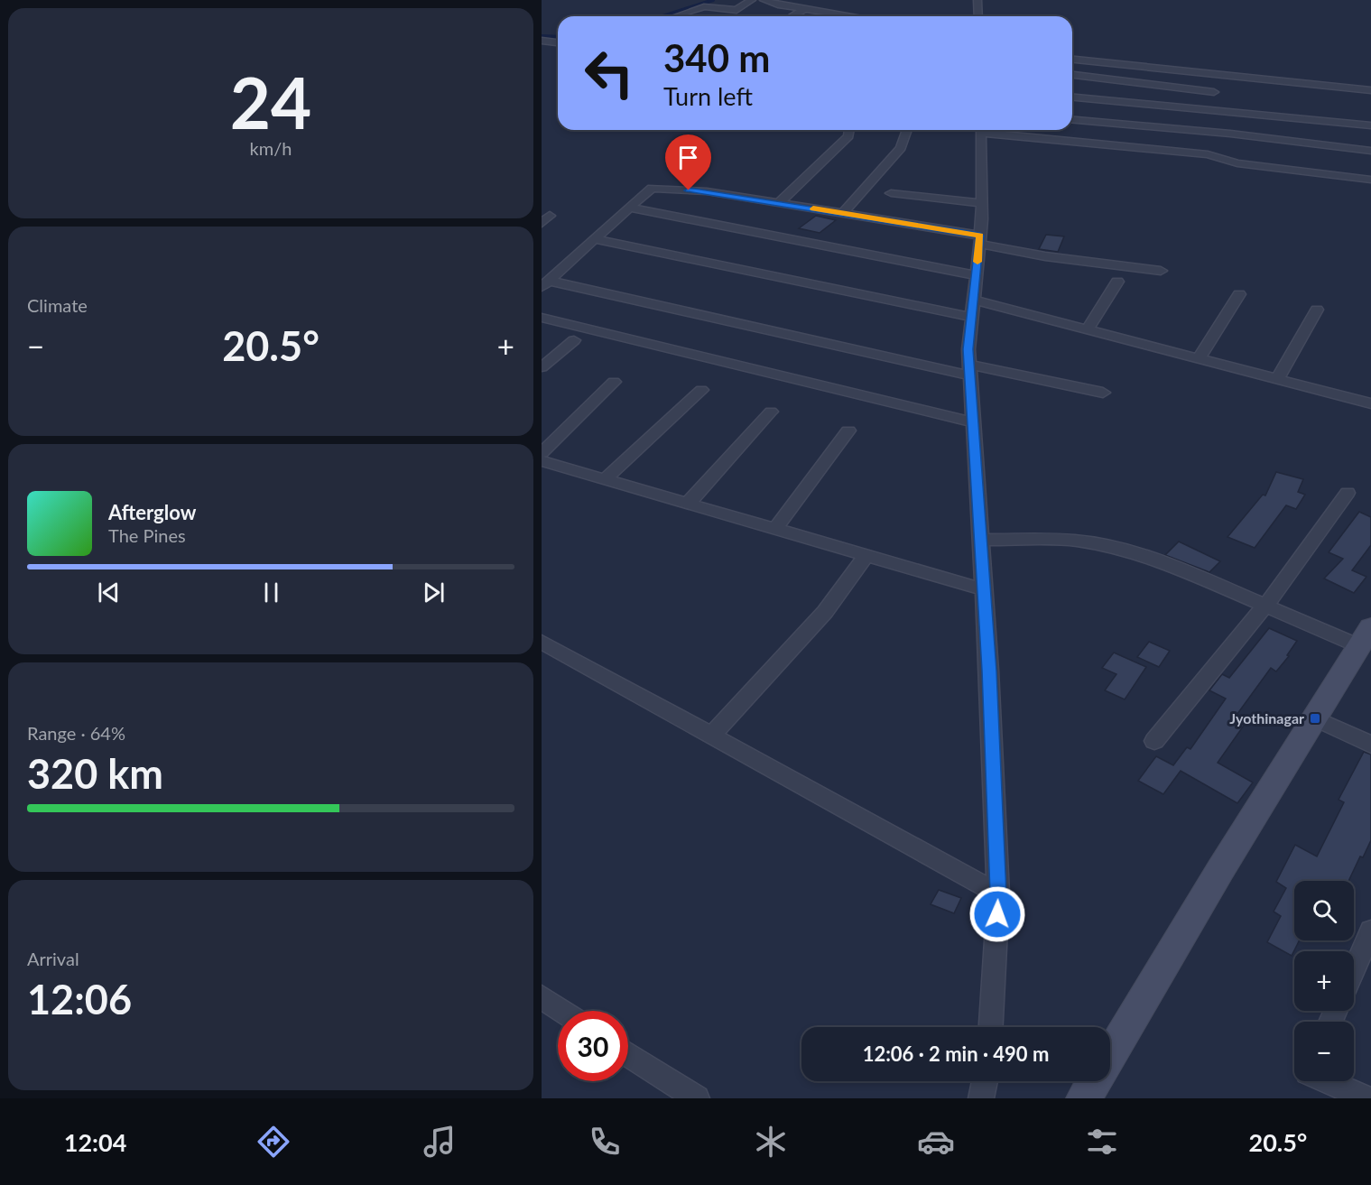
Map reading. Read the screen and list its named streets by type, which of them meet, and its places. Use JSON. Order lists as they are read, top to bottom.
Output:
{
  "places": {
    "transit": ["Jyothinagar"]
  },
  "page": {
    "tile": [
      ["24", "km/h"],
      "Climate",
      ["Range · 64%", "320 km"],
      ["Arrival", "12:06"]
    ],
    "turn": ["340 m", "Turn left"],
    "heat": ["−", "20.5°", "+"],
    "song": ["Afterglow", "The Pines"],
    "map_buttons": ["+", "−"],
    "limit": "30",
    "trip": "12:06 · 2 min · 490 m",
    "tabs": ["12:04", "20.5°"]
  }
}
